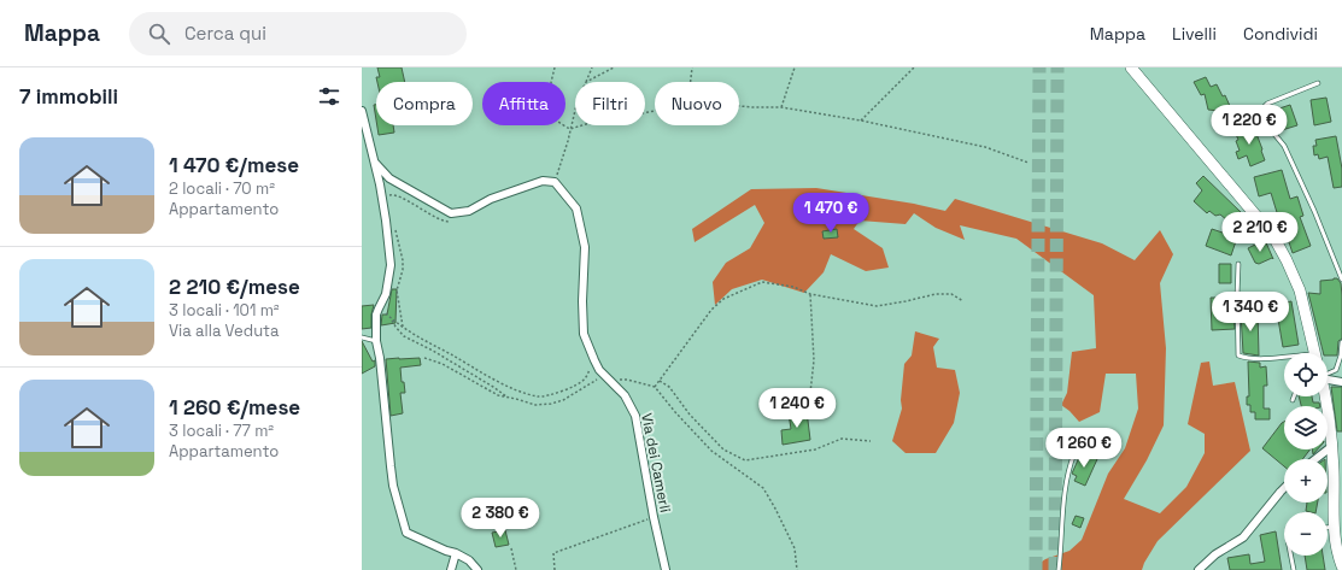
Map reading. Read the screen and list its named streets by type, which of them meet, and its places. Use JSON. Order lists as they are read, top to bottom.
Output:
{
  "streets": {
    "street": ["Via dei Camerli"]
  },
  "page": {
    "header": "Mappa",
    "search": "Cerca qui",
    "nav": ["Mappa", "Livelli", "Condividi"],
    "heading": "7 immobili",
    "chip": [
      "Compra",
      "Affitta",
      "Filtri",
      "Nuovo"
    ],
    "price": [
      "1 220 €",
      "1 470 €",
      "2 210 €",
      "1 340 €",
      "1 240 €",
      "1 260 €",
      "2 380 €"
    ],
    "list": [
      {
        "name": "1 470 €/mese",
        "note": "2 locali · 70 m² · Appartamento"
      },
      {
        "name": "2 210 €/mese",
        "note": "3 locali · 101 m² · Via alla Veduta"
      },
      {
        "name": "1 260 €/mese",
        "note": "3 locali · 77 m² · Appartamento"
      }
    ],
    "map_buttons": ["+", "−"]
  }
}
